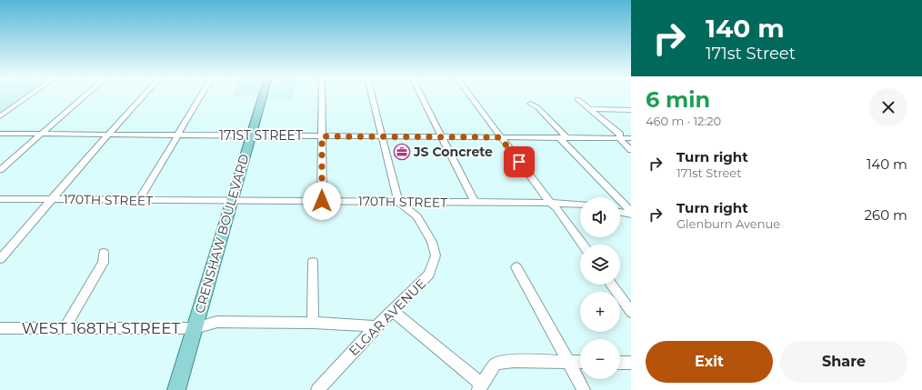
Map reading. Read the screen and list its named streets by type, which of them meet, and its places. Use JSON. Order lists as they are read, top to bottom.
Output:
{
  "streets": {
    "main road": ["CRENSHAW BOULEVARD"],
    "street": [
      "171ST STREET",
      "170TH STREET",
      "ELGAR AVENUE",
      "WEST 168TH STREET"
    ]
  },
  "crossings": [
    ["171ST STREET", "CRENSHAW BOULEVARD"],
    ["170TH STREET", "CRENSHAW BOULEVARD"],
    ["170TH STREET", "ELGAR AVENUE"],
    ["CRENSHAW BOULEVARD", "WEST 168TH STREET"],
    ["ELGAR AVENUE", "WEST 168TH STREET"]
  ],
  "places": {
    "office": ["JS Concrete"]
  },
  "page": {
    "turn": ["140 m", "171st Street"],
    "heading": ["6 min", "460 m · 12:20"],
    "list": [
      {
        "name": "Turn right",
        "note": "171st Street",
        "value": "140 m"
      },
      {
        "name": "Turn right",
        "note": "Glenburn Avenue",
        "value": "260 m"
      }
    ],
    "map_buttons": ["+", "−"],
    "buttons": ["Exit", "Share"]
  }
}
